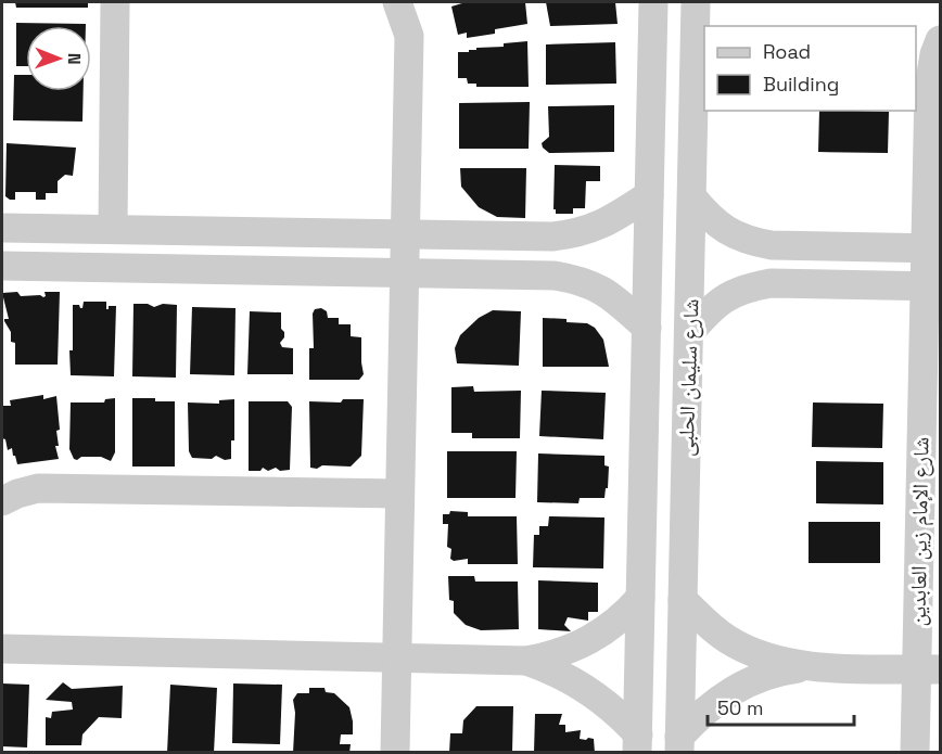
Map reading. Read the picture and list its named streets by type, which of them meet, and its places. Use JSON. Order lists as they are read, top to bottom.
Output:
{
  "streets": {
    "street": ["شارع سليمان الحلبى", "شارع الإمام زين العابدين"]
  },
  "legend": ["Road", "Building"],
  "scale_bar": "50 m",
  "north": "right"
}
